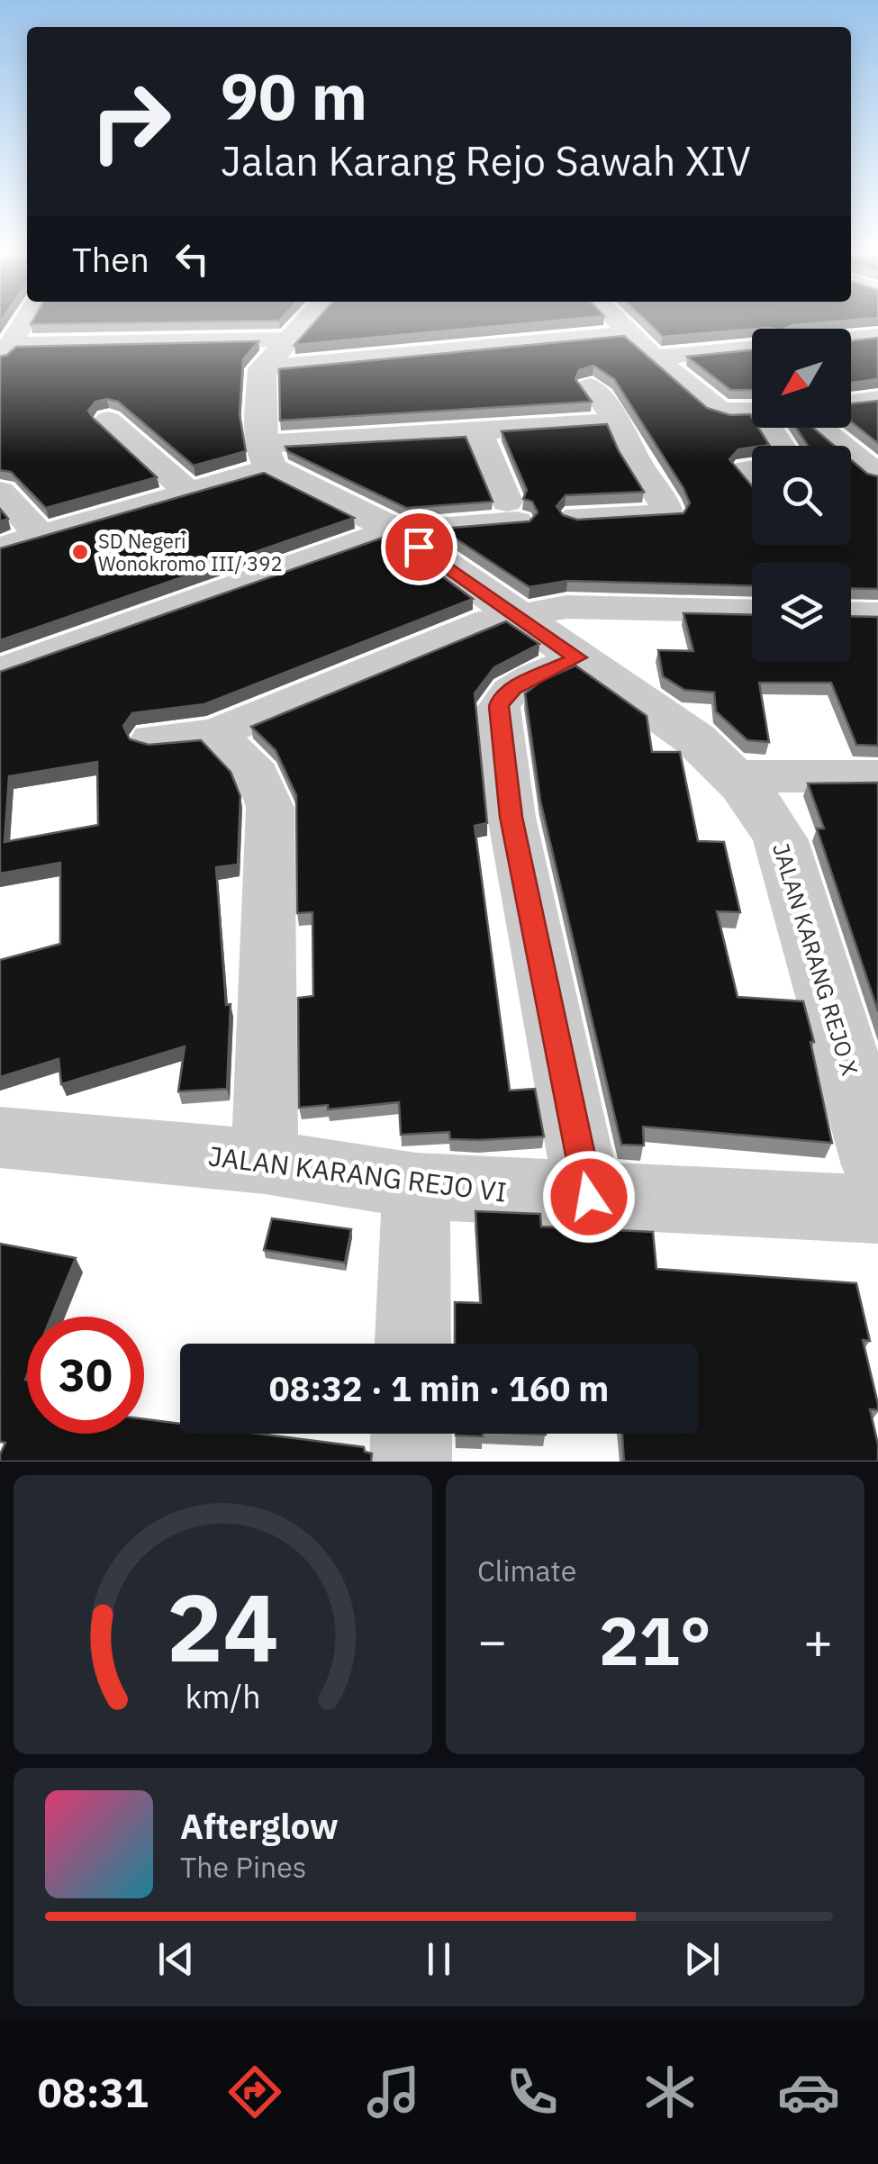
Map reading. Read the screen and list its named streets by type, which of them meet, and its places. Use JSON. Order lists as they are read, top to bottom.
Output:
{
  "streets": {
    "street": ["JALAN KARANG REJO X", "JALAN KARANG REJO VI"]
  },
  "places": ["SD Negeri Wonokromo III/ 392"],
  "north": "bottom left",
  "page": {
    "turn": ["90 m", "Jalan Karang Rejo Sawah XIV"],
    "then": "Then",
    "limit": "30",
    "trip": "08:32 · 1 min · 160 m",
    "tile": "Climate",
    "heat": ["−", "21°", "+"],
    "song": ["Afterglow", "The Pines"],
    "tabs": "08:31",
    "gauge": ["24", "km/h"]
  }
}
